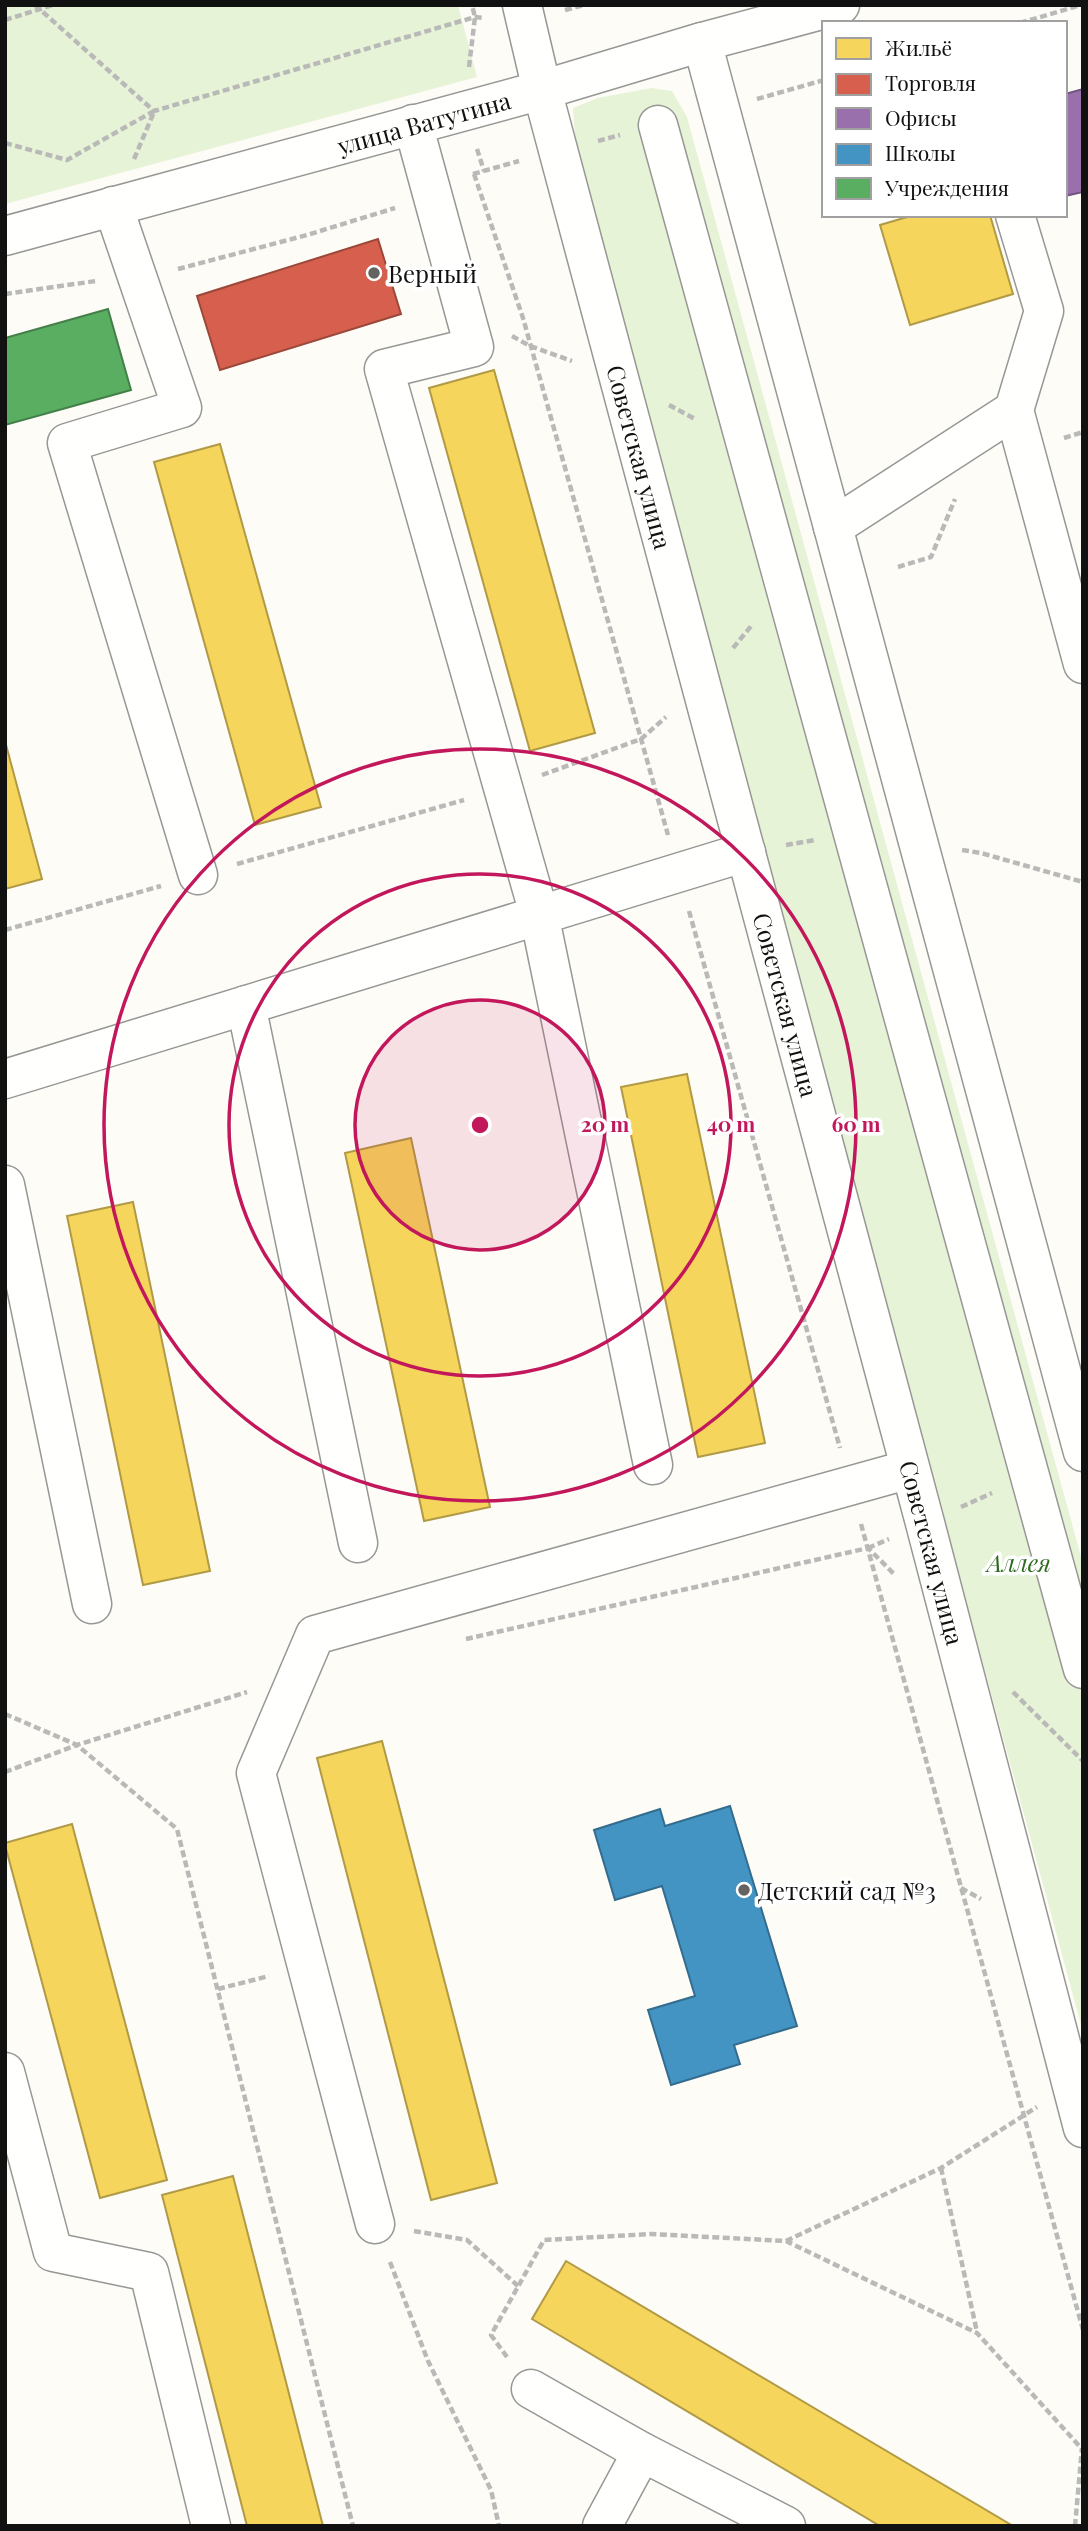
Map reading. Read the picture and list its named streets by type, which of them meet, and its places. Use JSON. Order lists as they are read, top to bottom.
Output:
{
  "streets": {
    "street": ["улица Ватутина", "Советская улица"]
  },
  "crossings": [
    ["улица Ватутина", "Советская улица"]
  ],
  "parks": ["Аллея"],
  "places": ["Верный", "Детский сад №3"],
  "legend": [
    "Жильё",
    "Торговля",
    "Офисы",
    "Школы",
    "Учреждения"
  ],
  "rings": ["20 m", "40 m", "60 m"]
}
